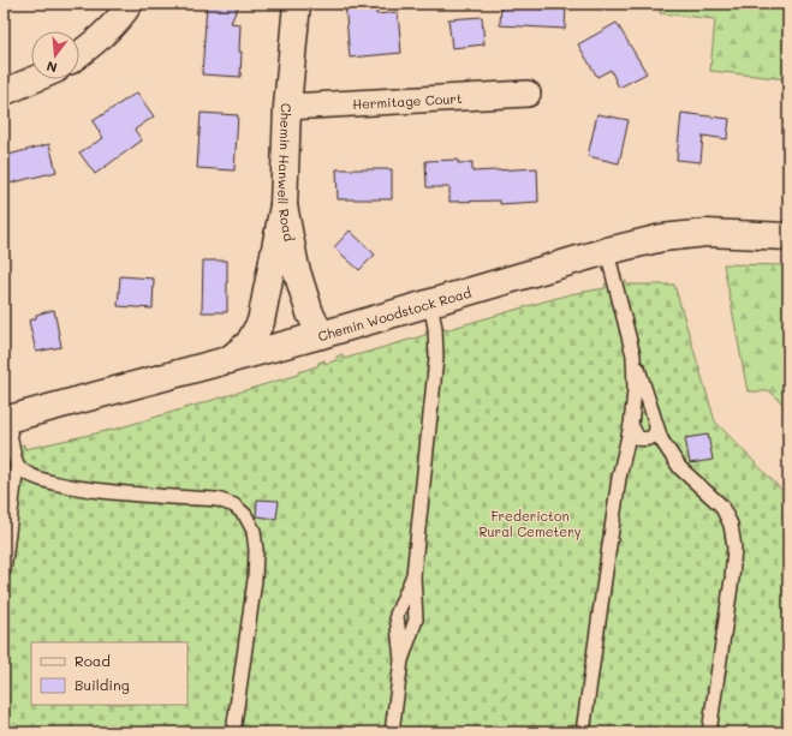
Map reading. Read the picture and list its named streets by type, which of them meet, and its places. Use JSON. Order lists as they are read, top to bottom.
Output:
{
  "streets": {
    "main road": ["Chemin Hanwell Road", "Chemin Woodstock Road"],
    "street": ["Hermitage Court"]
  },
  "crossings": [
    ["Hermitage Court", "Chemin Hanwell Road"],
    ["Chemin Hanwell Road", "Chemin Woodstock Road"]
  ],
  "parks": ["Fredericton Rural Cemetery"],
  "legend": ["Road", "Building"],
  "north": "bottom"
}
